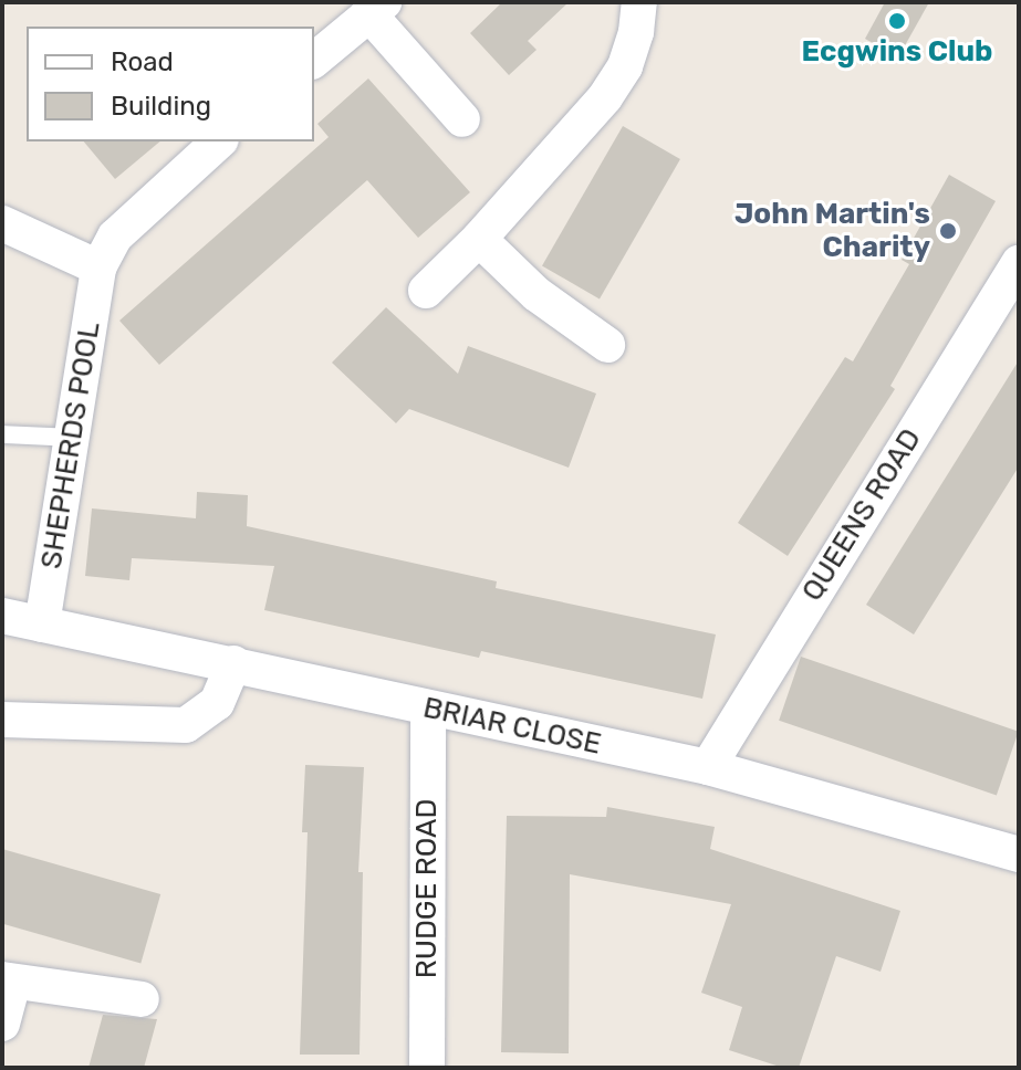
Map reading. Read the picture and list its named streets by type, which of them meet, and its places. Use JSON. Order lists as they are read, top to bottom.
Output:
{
  "streets": {
    "street": [
      "SHEPHERDS POOL",
      "QUEENS ROAD",
      "BRIAR CLOSE",
      "RUDGE ROAD"
    ]
  },
  "crossings": [
    ["SHEPHERDS POOL", "BRIAR CLOSE"],
    ["QUEENS ROAD", "BRIAR CLOSE"],
    ["BRIAR CLOSE", "RUDGE ROAD"]
  ],
  "places": ["Ecgwins Club", "John Martin's Charity"],
  "legend": ["Road", "Building"]
}
